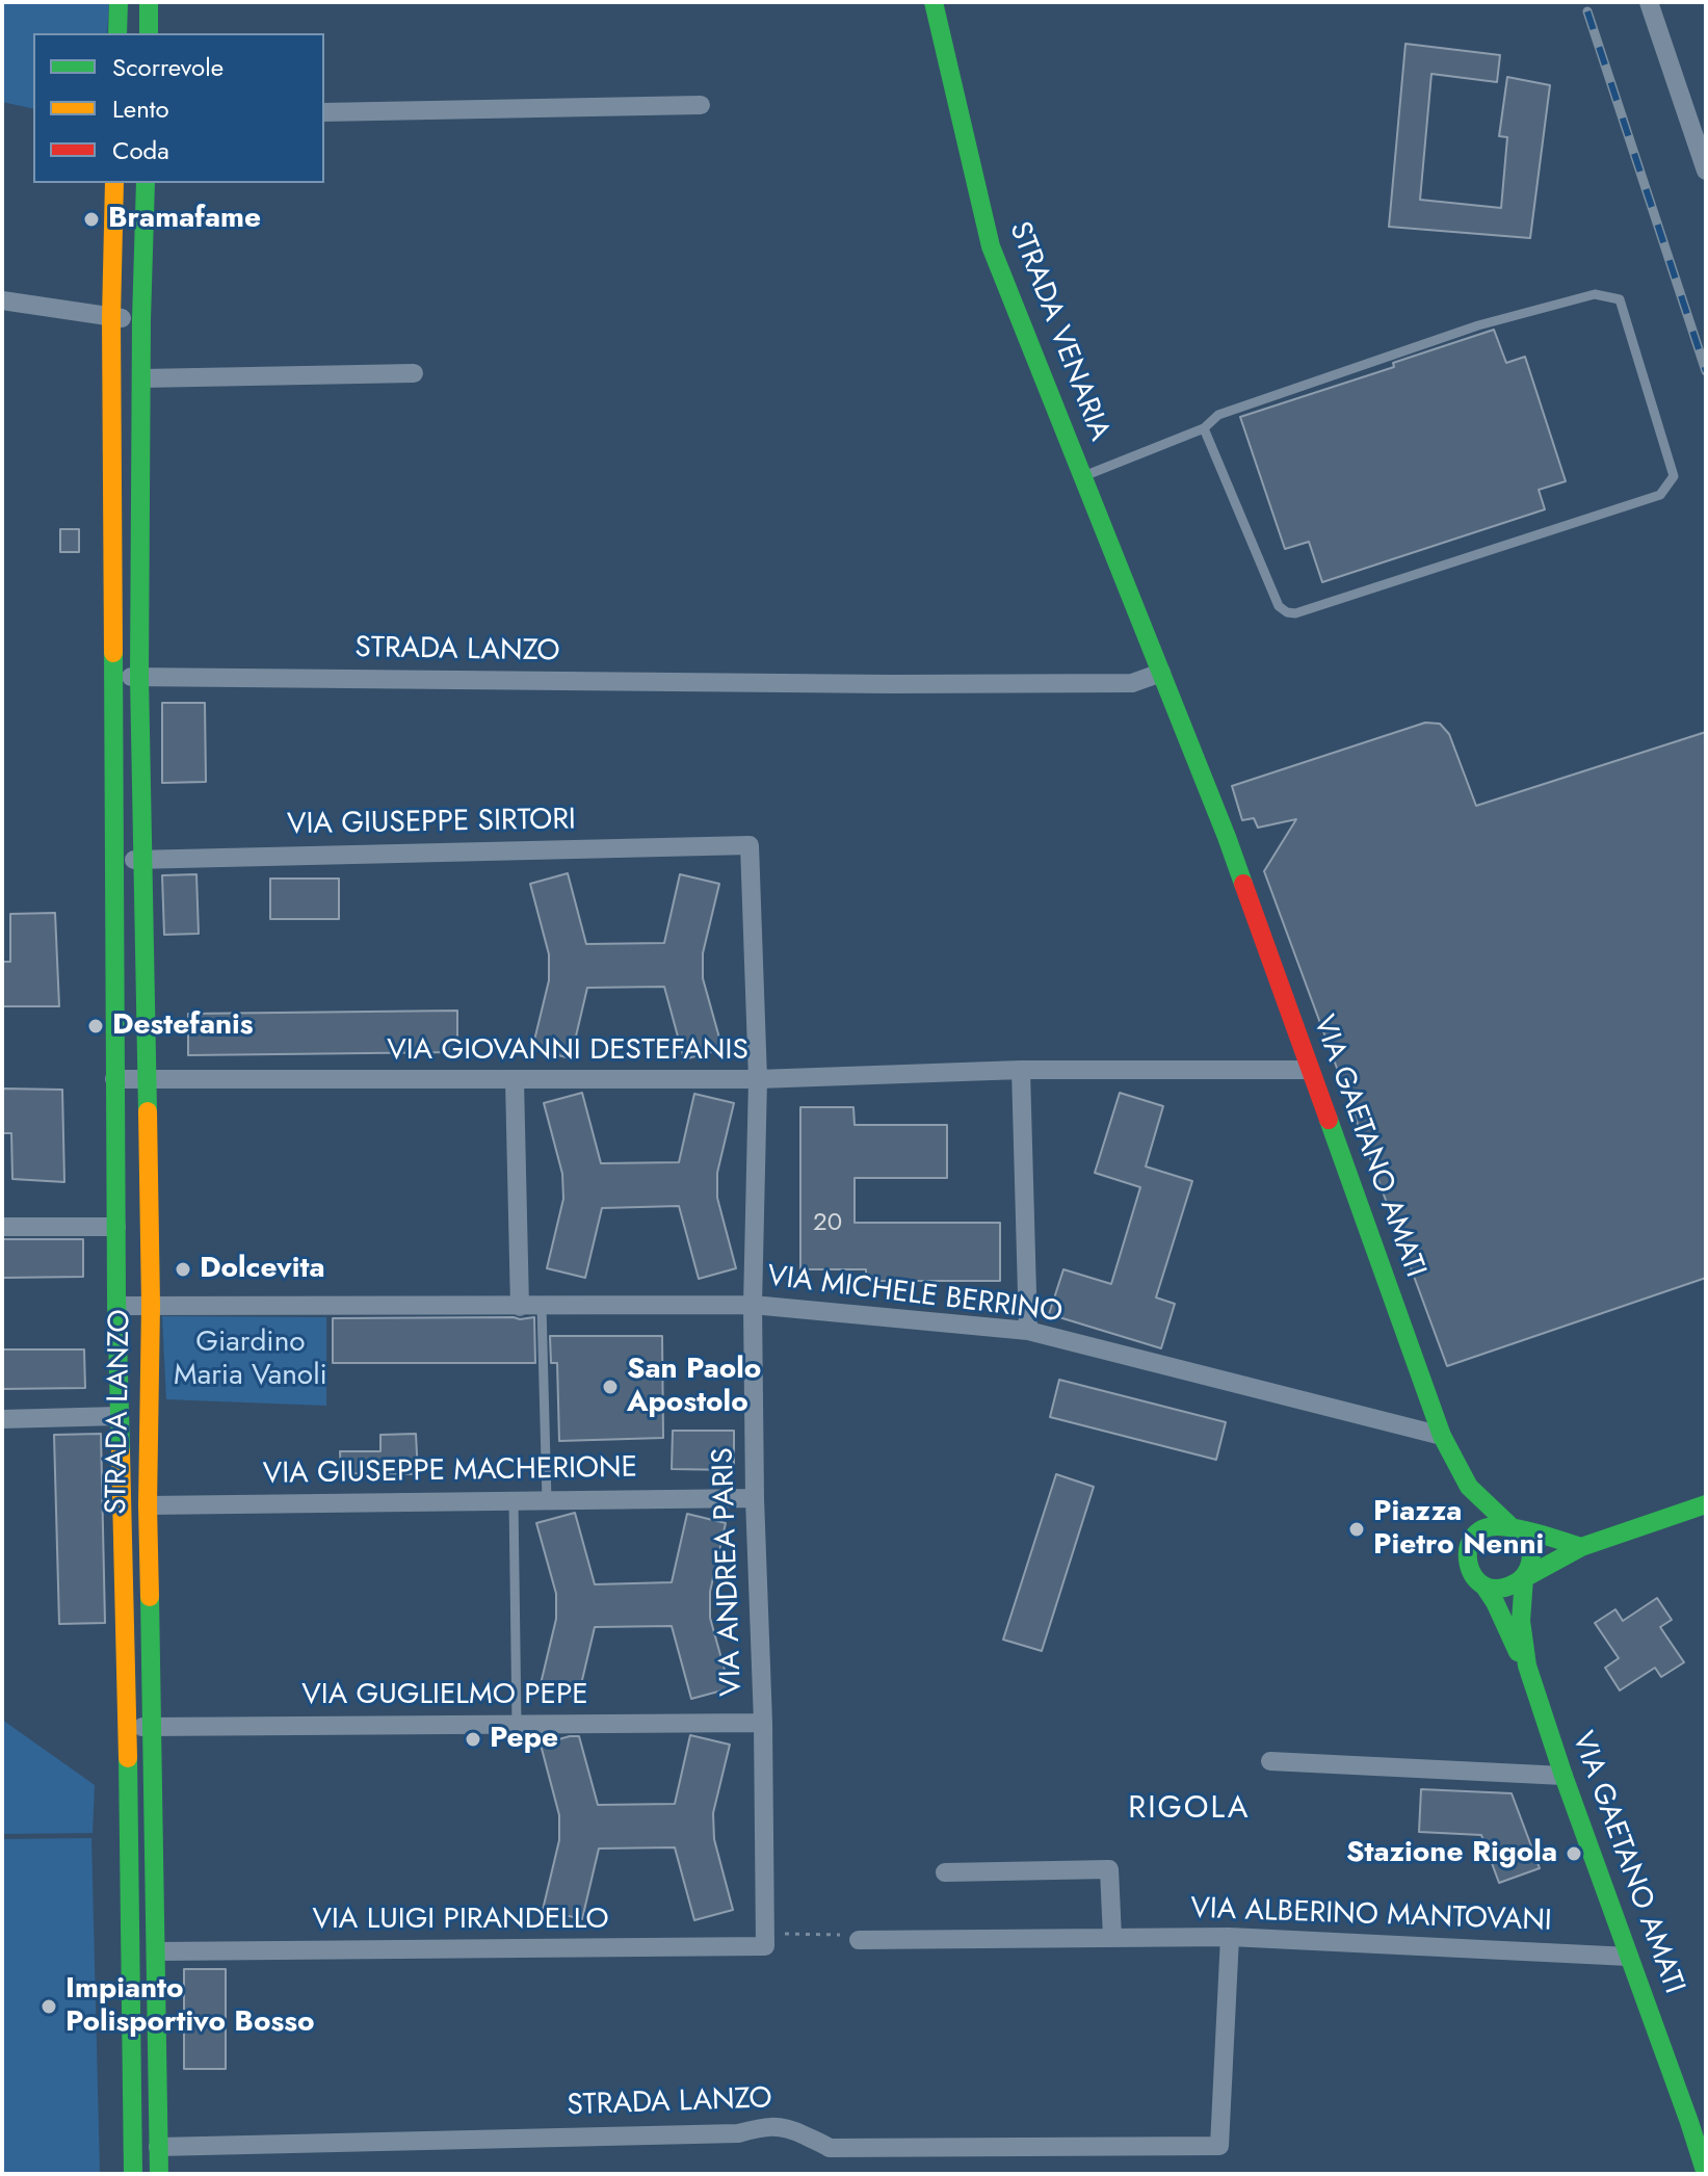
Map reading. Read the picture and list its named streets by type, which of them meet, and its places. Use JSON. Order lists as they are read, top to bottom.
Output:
{
  "streets": {
    "street": [
      "STRADA VENARIA",
      "STRADA LANZO",
      "VIA GIUSEPPE SIRTORI",
      "VIA GIOVANNI DESTEFANIS",
      "VIA GAETANO AMATI",
      "VIA MICHELE BERRINO",
      "VIA GIUSEPPE MACHERIONE",
      "VIA ANDREA PARIS",
      "VIA GUGLIELMO PEPE",
      "VIA ALBERINO MANTOVANI",
      "VIA LUIGI PIRANDELLO"
    ]
  },
  "crossings": [
    ["STRADA VENARIA", "STRADA LANZO"],
    ["STRADA VENARIA", "VIA GAETANO AMATI"],
    ["STRADA LANZO", "VIA GIUSEPPE SIRTORI"],
    ["STRADA LANZO", "VIA GIOVANNI DESTEFANIS"],
    ["STRADA LANZO", "VIA MICHELE BERRINO"],
    ["STRADA LANZO", "VIA GIUSEPPE MACHERIONE"],
    ["STRADA LANZO", "VIA GUGLIELMO PEPE"],
    ["STRADA LANZO", "VIA ALBERINO MANTOVANI"],
    ["STRADA LANZO", "VIA LUIGI PIRANDELLO"],
    ["VIA GIUSEPPE SIRTORI", "VIA ANDREA PARIS"],
    ["VIA GIOVANNI DESTEFANIS", "VIA GAETANO AMATI"],
    ["VIA GIOVANNI DESTEFANIS", "VIA ANDREA PARIS"],
    ["VIA GAETANO AMATI", "VIA MICHELE BERRINO"],
    ["VIA GAETANO AMATI", "VIA ALBERINO MANTOVANI"],
    ["VIA MICHELE BERRINO", "VIA ANDREA PARIS"],
    ["VIA GIUSEPPE MACHERIONE", "VIA ANDREA PARIS"],
    ["VIA ANDREA PARIS", "VIA GUGLIELMO PEPE"],
    ["VIA ANDREA PARIS", "VIA LUIGI PIRANDELLO"]
  ],
  "districts": ["RIGOLA"],
  "parks": ["Giardino Maria Vanoli"],
  "places": [
    "Bramafame",
    "Destefanis",
    "Dolcevita",
    "San Paolo Apostolo",
    "Piazza Pietro Nenni",
    "Pepe",
    "Stazione Rigola",
    "Impianto Polisportivo Bosso"
  ],
  "house_numbers": ["20"],
  "legend": ["Scorrevole", "Lento", "Coda"]
}
